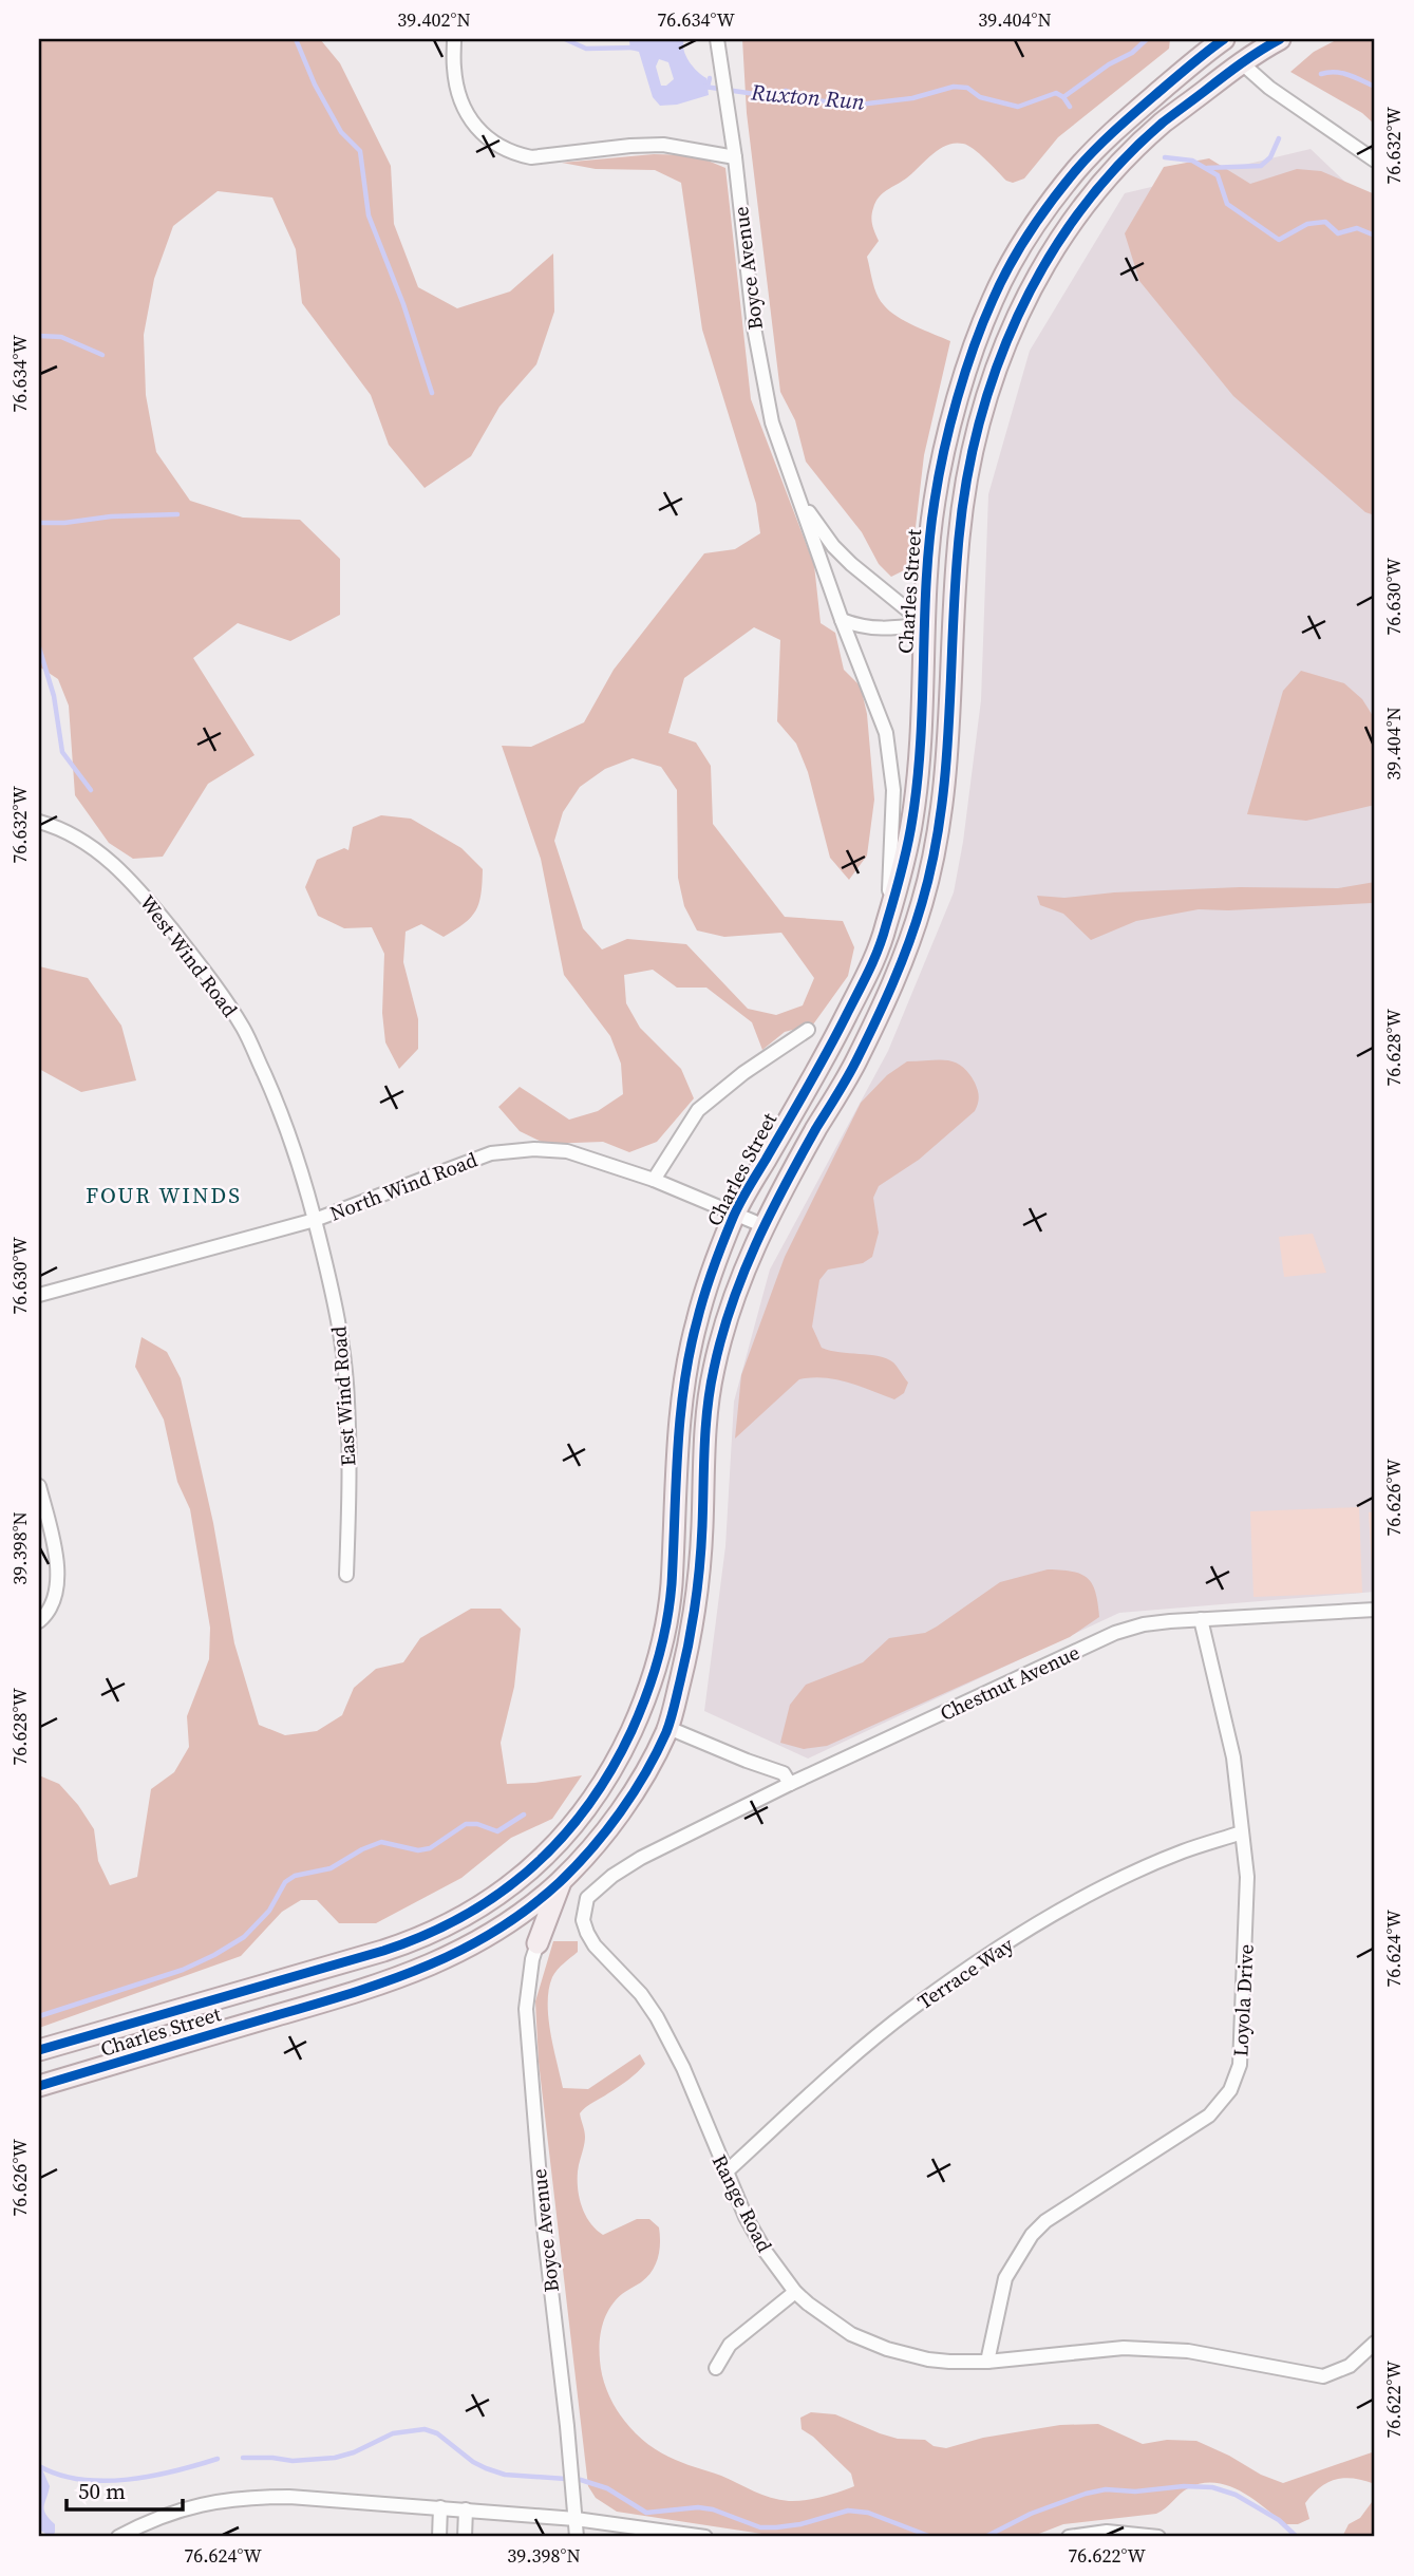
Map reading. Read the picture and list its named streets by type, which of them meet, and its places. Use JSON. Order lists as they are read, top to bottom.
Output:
{
  "streets": {
    "main road": ["Charles Street"],
    "street": [
      "Boyce Avenue",
      "West Wind Road",
      "North Wind Road",
      "East Wind Road",
      "Chestnut Avenue",
      "Terrace Way",
      "Loyola Drive",
      "Range Road"
    ]
  },
  "crossings": [
    ["Boyce Avenue", "Charles Street"],
    ["Charles Street", "North Wind Road"],
    ["West Wind Road", "North Wind Road"],
    ["West Wind Road", "East Wind Road"],
    ["North Wind Road", "East Wind Road"],
    ["Chestnut Avenue", "Loyola Drive"],
    ["Chestnut Avenue", "Range Road"],
    ["Terrace Way", "Loyola Drive"],
    ["Terrace Way", "Range Road"],
    ["Loyola Drive", "Range Road"]
  ],
  "districts": ["FOUR WINDS"],
  "water": ["Ruxton Run"],
  "scale_bar": "50 m",
  "coordinates": [
    "39.402°N",
    "76.634°W",
    "39.404°N",
    "76.632°W",
    "76.630°W",
    "76.628°W",
    "76.626°W",
    "39.398°N",
    "76.624°W",
    "76.622°W"
  ]
}
